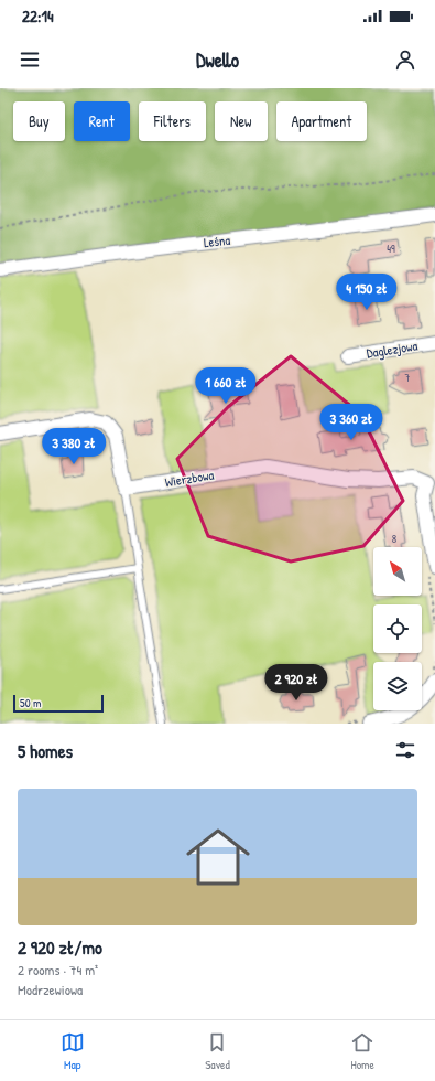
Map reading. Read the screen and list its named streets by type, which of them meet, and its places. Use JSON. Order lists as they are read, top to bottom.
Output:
{
  "streets": {
    "street": ["Leśna", "Daglezjowa", "Wierzbowa"]
  },
  "house_numbers": ["49", "7", "8"],
  "scale_bar": "50 m",
  "north": "top left",
  "page": {
    "status": "22:14",
    "header": "Dwello",
    "chip": [
      "Buy",
      "Rent",
      "Filters",
      "New",
      "Apartment"
    ],
    "price": [
      "4 150 zł",
      "1 660 zł",
      "3 360 zł",
      "3 380 zł",
      "2 920 zł"
    ],
    "scale": "50 m",
    "heading": "5 homes",
    "list": [
      {
        "name": "2 920 zł/mo",
        "note": "2 rooms · 74 m² · Modrzewiowa"
      }
    ],
    "tabs": ["Map", "Saved", "Home"]
  }
}
